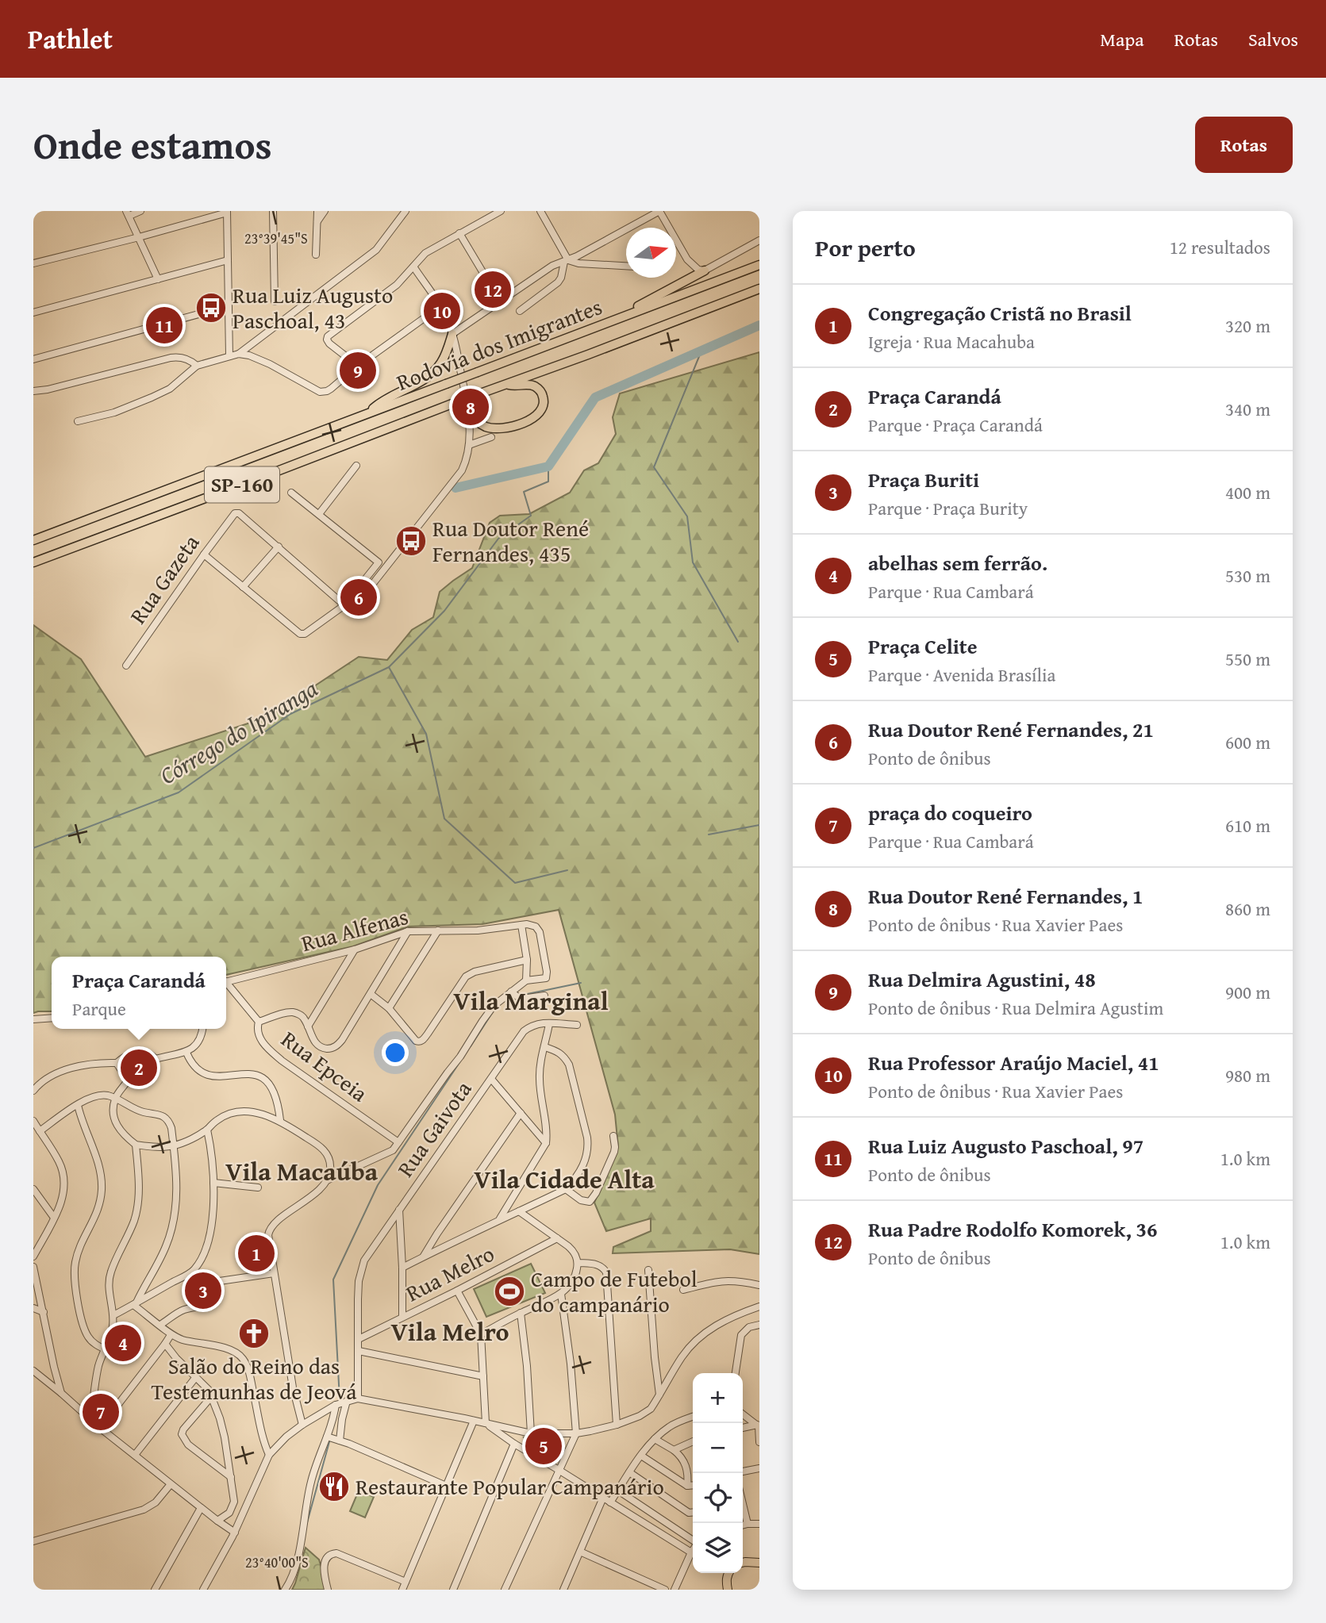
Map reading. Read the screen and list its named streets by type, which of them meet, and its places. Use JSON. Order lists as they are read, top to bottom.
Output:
{
  "streets": {
    "highway": ["Rodovia dos Imigrantes", "SP-160"],
    "street": [
      "Rua Gazeta",
      "Rua Alfenas",
      "Rua Epceia",
      "Rua Gaivota",
      "Rua Melro"
    ]
  },
  "crossings": [
    ["Rua Gaivota", "Rua Melro"]
  ],
  "districts": [
    "Vila Marginal",
    "Vila Macaúba",
    "Vila Cidade Alta",
    "Vila Melro"
  ],
  "water": ["Córrego do Ipiranga"],
  "places": {
    "bus stop": ["Rua Luiz Augusto Paschoal, 43", "Rua Doutor René Fernandes, 435"],
    "sports": ["Campo de Futebol do campanário"],
    "church": ["Salão do Reino das Testemunhas de Jeová"],
    "restaurant": ["Restaurante Popular Campanário"]
  },
  "north": "right",
  "page": {
    "header": "Pathlet",
    "nav": ["Mapa", "Rotas", "Salvos"],
    "title": "Onde estamos",
    "buttons": "Rotas",
    "heading": ["Por perto", "12 resultados"],
    "pins": [
      "12",
      "10",
      "11",
      "9",
      "8",
      "6",
      "2",
      "1",
      "3",
      "4",
      "7",
      "5"
    ],
    "list": [
      {
        "mark": "1",
        "name": "Congregação Cristã no Brasil",
        "note": "Igreja · Rua Macahuba",
        "value": "320 m"
      },
      {
        "mark": "2",
        "name": "Praça Carandá",
        "note": "Parque · Praça Carandá",
        "value": "340 m"
      },
      {
        "mark": "3",
        "name": "Praça Buriti",
        "note": "Parque · Praça Burity",
        "value": "400 m"
      },
      {
        "mark": "4",
        "name": "abelhas sem ferrão.",
        "note": "Parque · Rua Cambará",
        "value": "530 m"
      },
      {
        "mark": "5",
        "name": "Praça Celite",
        "note": "Parque · Avenida Brasília",
        "value": "550 m"
      },
      {
        "mark": "6",
        "name": "Rua Doutor René Fernandes, 21",
        "note": "Ponto de ônibus",
        "value": "600 m"
      },
      {
        "mark": "7",
        "name": "praça do coqueiro",
        "note": "Parque · Rua Cambará",
        "value": "610 m"
      },
      {
        "mark": "8",
        "name": "Rua Doutor René Fernandes, 1",
        "note": "Ponto de ônibus · Rua Xavier Paes",
        "value": "860 m"
      },
      {
        "mark": "9",
        "name": "Rua Delmira Agustini, 48",
        "note": "Ponto de ônibus · Rua Delmira Agustim",
        "value": "900 m"
      },
      {
        "mark": "10",
        "name": "Rua Professor Araújo Maciel, 41",
        "note": "Ponto de ônibus · Rua Xavier Paes",
        "value": "980 m"
      },
      {
        "mark": "11",
        "name": "Rua Luiz Augusto Paschoal, 97",
        "note": "Ponto de ônibus",
        "value": "1.0 km"
      },
      {
        "mark": "12",
        "name": "Rua Padre Rodolfo Komorek, 36",
        "note": "Ponto de ônibus",
        "value": "1.0 km"
      }
    ],
    "popup": ["Praça Carandá", "Parque"],
    "map_buttons": ["+", "−"]
  },
  "coordinates": ["23°39'45\"S", "23°40'00\"S"]
}
